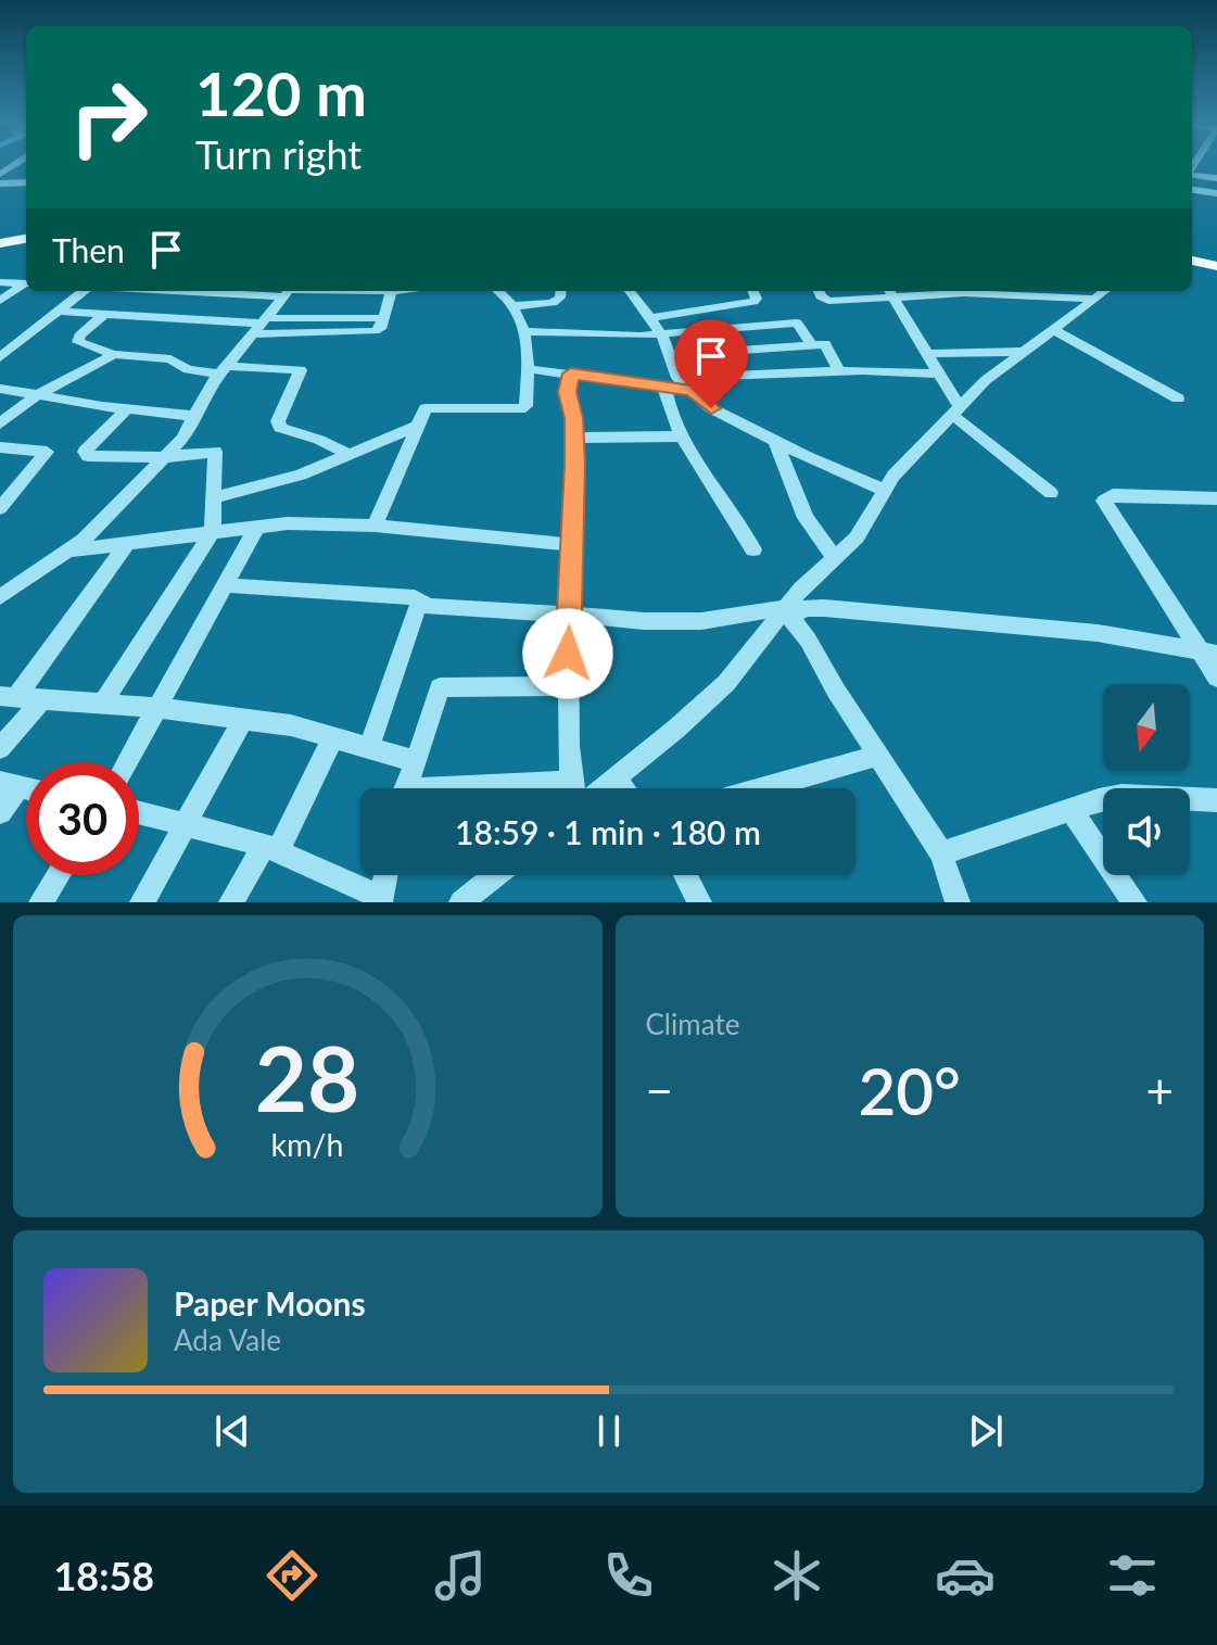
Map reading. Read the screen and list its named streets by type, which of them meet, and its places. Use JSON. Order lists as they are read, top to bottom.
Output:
{
  "north": "bottom",
  "page": {
    "turn": ["120 m", "Turn right"],
    "then": "Then",
    "limit": "30",
    "trip": "18:59 · 1 min · 180 m",
    "tile": "Climate",
    "heat": ["−", "20°", "+"],
    "song": ["Paper Moons", "Ada Vale"],
    "tabs": "18:58",
    "gauge": ["28", "km/h"]
  }
}
